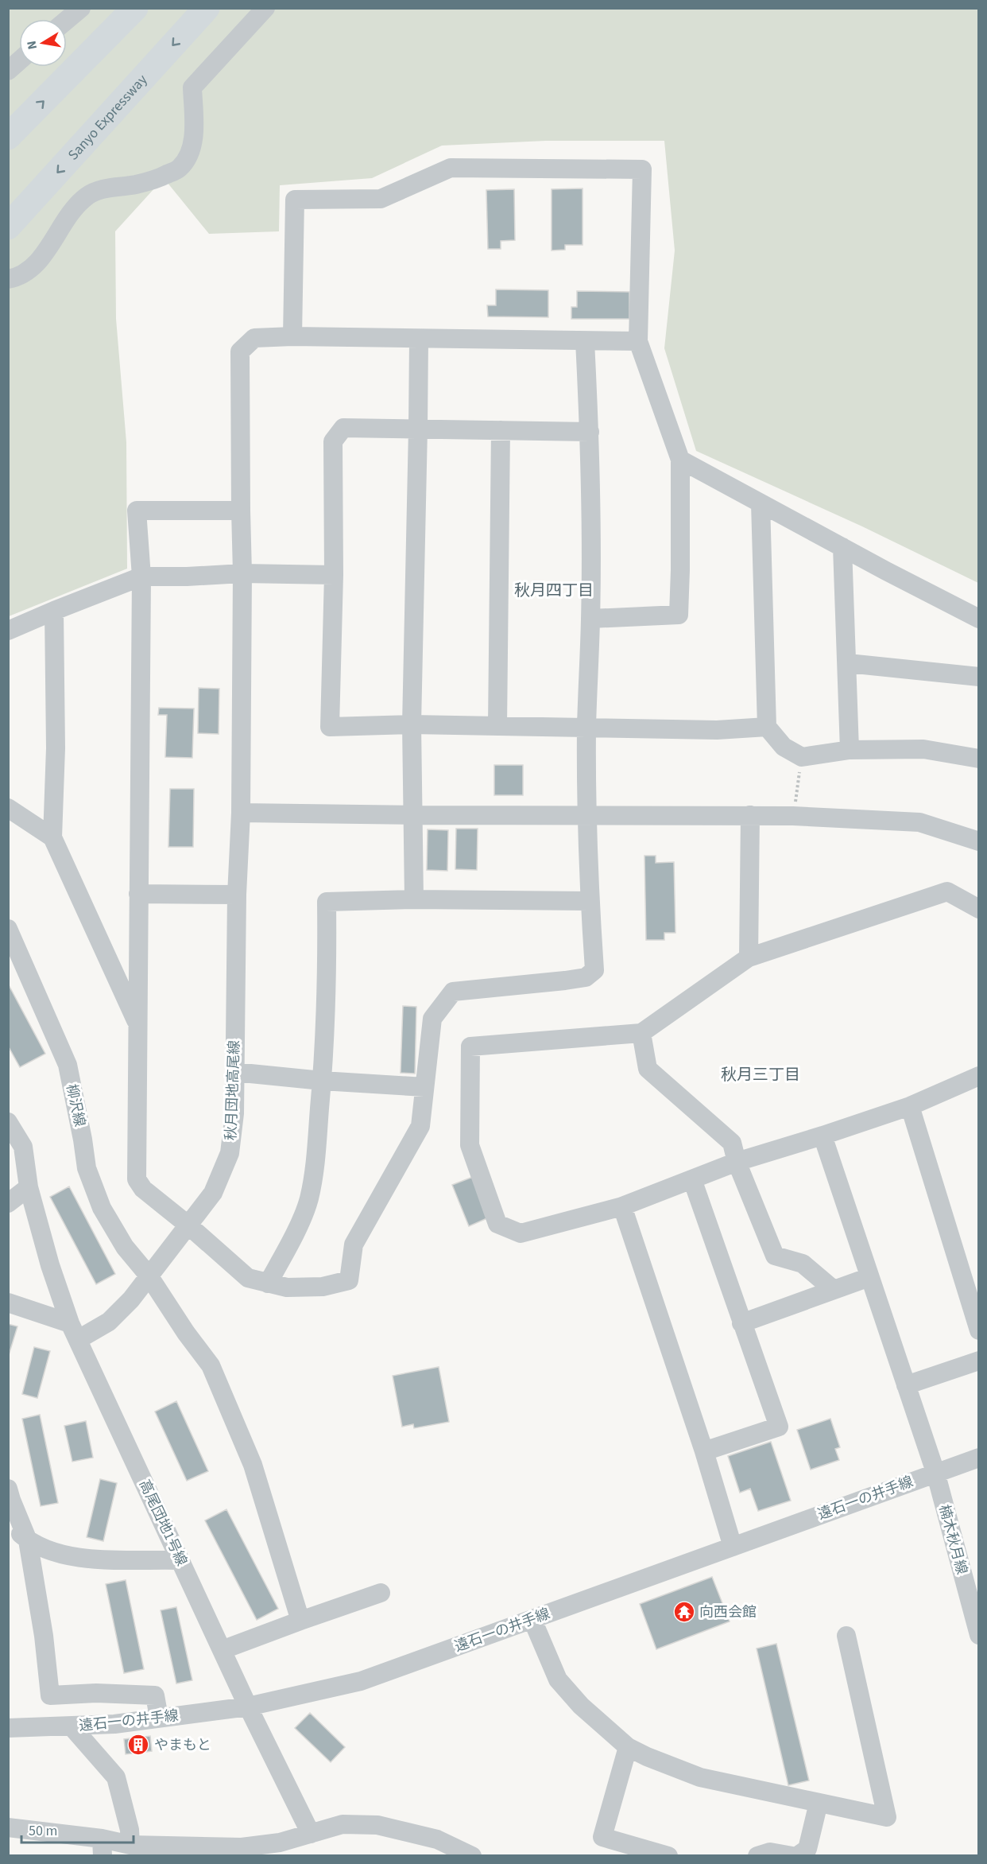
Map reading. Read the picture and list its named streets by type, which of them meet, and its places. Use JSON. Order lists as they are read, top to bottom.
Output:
{
  "streets": {
    "highway": ["Sanyo Expressway"],
    "street": [
      "秋月団地高尾線",
      "柳沢線",
      "遠石一の井手線",
      "高尾団地1号線",
      "楠木秋月線"
    ]
  },
  "crossings": [
    ["秋月団地高尾線", "柳沢線"],
    ["秋月団地高尾線", "高尾団地1号線"],
    ["遠石一の井手線", "高尾団地1号線"],
    ["遠石一の井手線", "楠木秋月線"]
  ],
  "districts": ["秋月四丁目", "秋月三丁目"],
  "places": {
    "temple": ["向西会館"],
    "building": ["やまもと"]
  },
  "scale_bar": "50 m",
  "north": "left"
}
